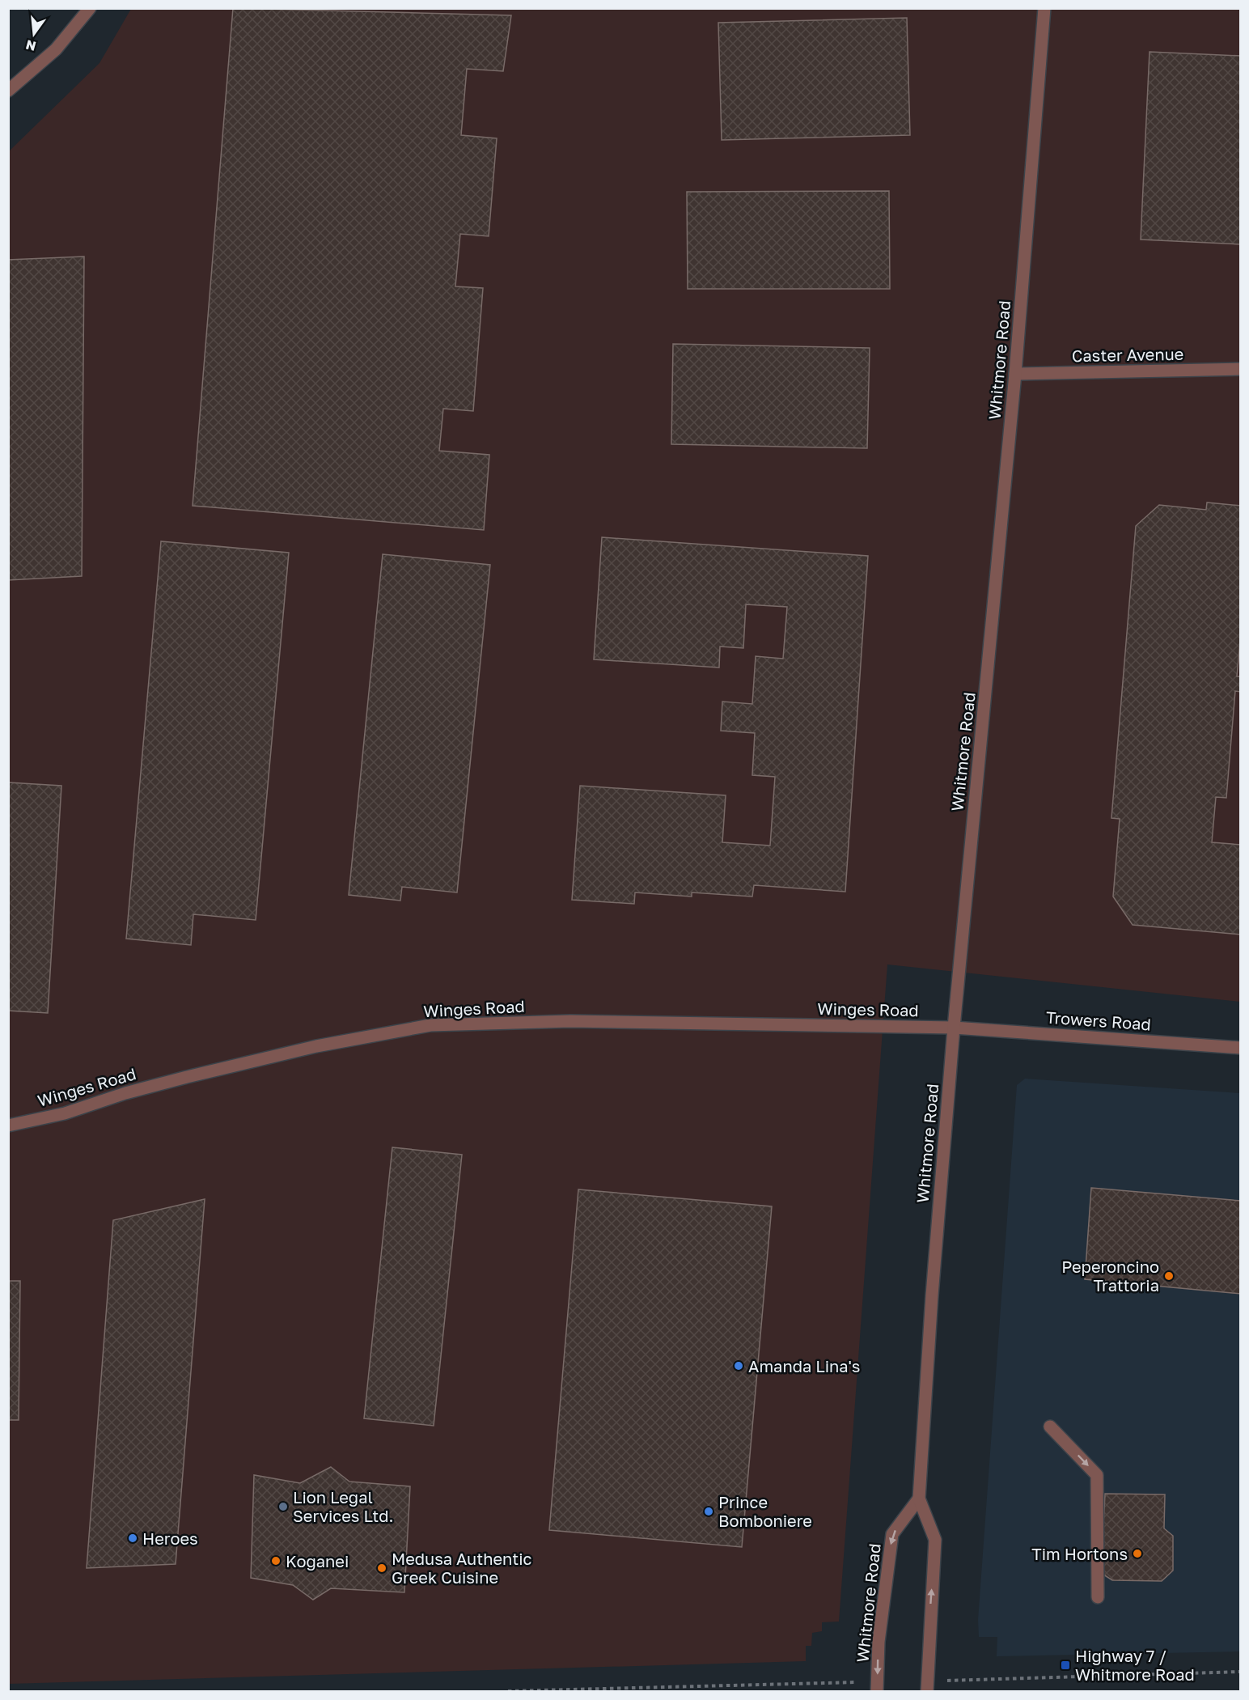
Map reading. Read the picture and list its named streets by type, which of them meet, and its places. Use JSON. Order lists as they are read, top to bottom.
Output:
{
  "streets": {
    "street": [
      "Caster Avenue",
      "Whitmore Road",
      "Winges Road",
      "Trowers Road"
    ]
  },
  "crossings": [
    ["Caster Avenue", "Whitmore Road"],
    ["Whitmore Road", "Winges Road"],
    ["Whitmore Road", "Trowers Road"],
    ["Winges Road", "Trowers Road"]
  ],
  "places": {
    "other": [
      "Peperoncino Trattoria",
      "Amanda Lina's",
      "Lion Legal Services Ltd.",
      "Prince Bomboniere",
      "Heroes",
      "Tim Hortons",
      "Koganei",
      "Medusa Authentic Greek Cuisine"
    ],
    "transit": ["Highway 7 / Whitmore Road"]
  },
  "north": "bottom"
}
